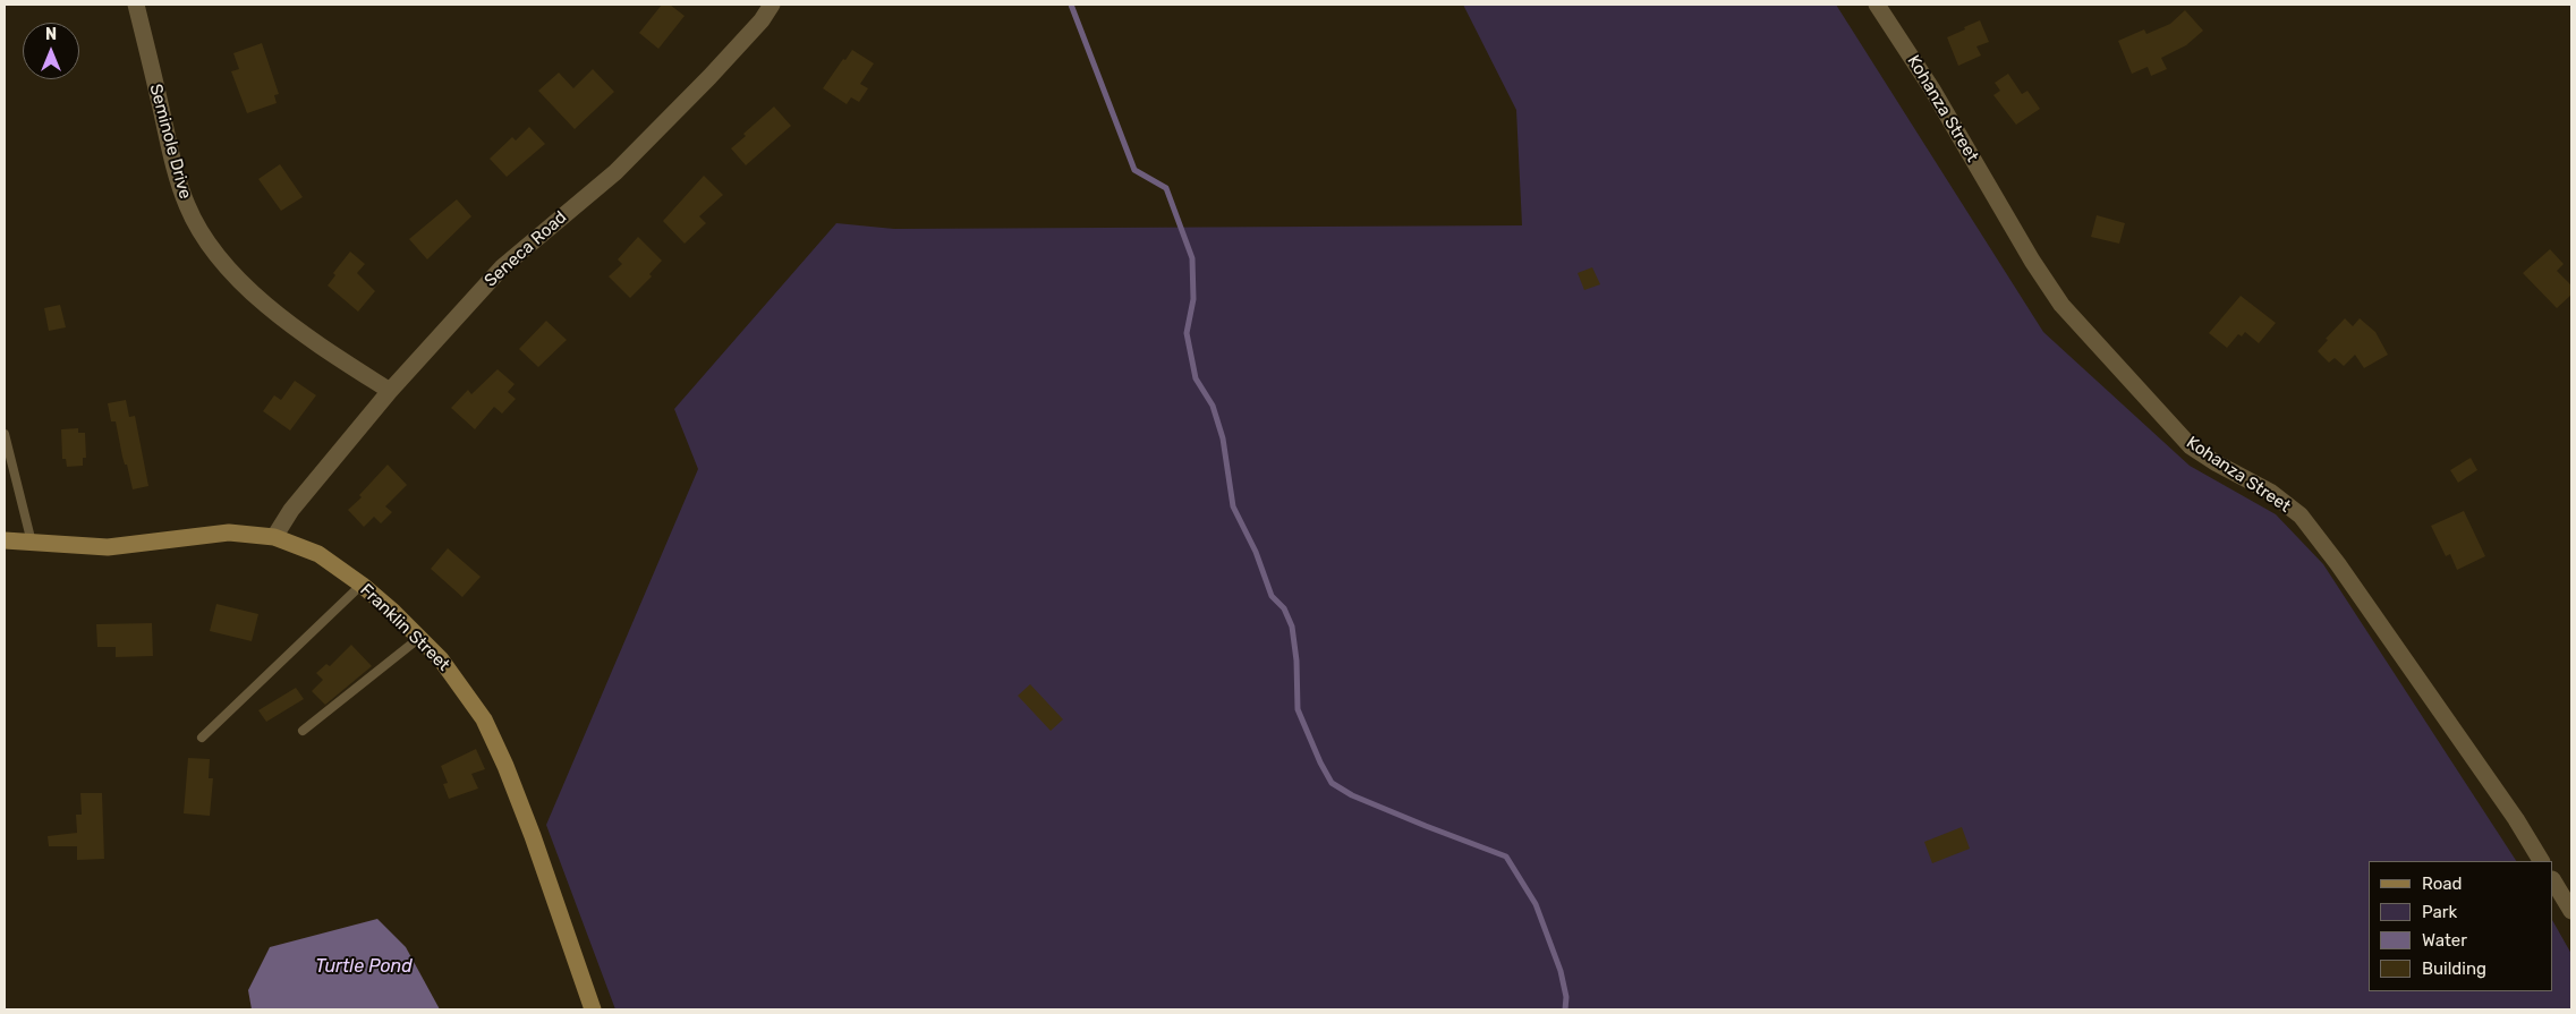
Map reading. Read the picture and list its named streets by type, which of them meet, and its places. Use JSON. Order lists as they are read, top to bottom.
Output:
{
  "streets": {
    "main road": ["Franklin Street"],
    "street": ["Kohanza Street", "Seminole Drive", "Seneca Road"]
  },
  "crossings": [
    ["Seminole Drive", "Seneca Road"],
    ["Seneca Road", "Franklin Street"]
  ],
  "water": ["Turtle Pond"],
  "legend": [
    "Road",
    "Park",
    "Water",
    "Building"
  ],
  "north": "top"
}
